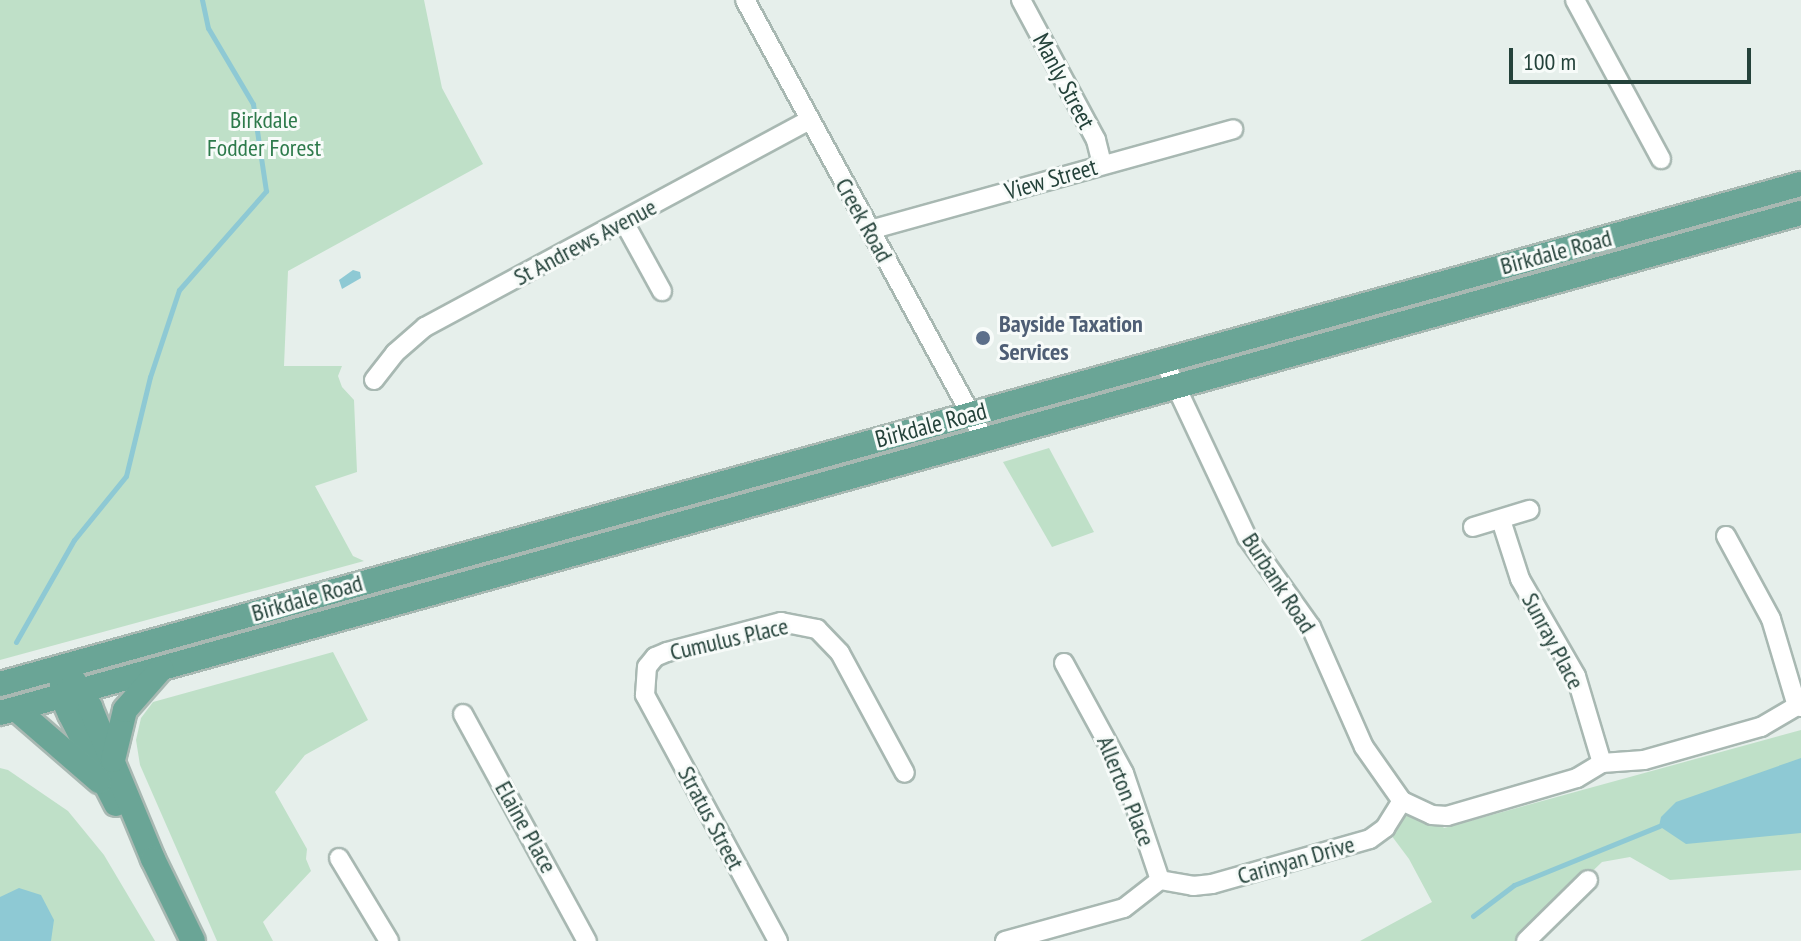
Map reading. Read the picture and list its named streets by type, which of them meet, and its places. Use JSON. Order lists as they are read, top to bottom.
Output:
{
  "streets": {
    "main road": ["Birkdale Road"],
    "street": [
      "Manly Street",
      "View Street",
      "Creek Road",
      "St Andrews Avenue",
      "Burbank Road",
      "Cumulus Place",
      "Sunray Place",
      "Allerton Place",
      "Stratus Street",
      "Elaine Place",
      "Carinyan Drive"
    ]
  },
  "crossings": [
    ["Manly Street", "View Street"],
    ["View Street", "Creek Road"],
    ["Creek Road", "St Andrews Avenue"],
    ["Creek Road", "Birkdale Road"],
    ["Birkdale Road", "Burbank Road"],
    ["Burbank Road", "Carinyan Drive"],
    ["Cumulus Place", "Stratus Street"],
    ["Allerton Place", "Carinyan Drive"]
  ],
  "parks": ["Birkdale Fodder Forest"],
  "places": ["Bayside Taxation Services"],
  "scale_bar": "100 m"
}
